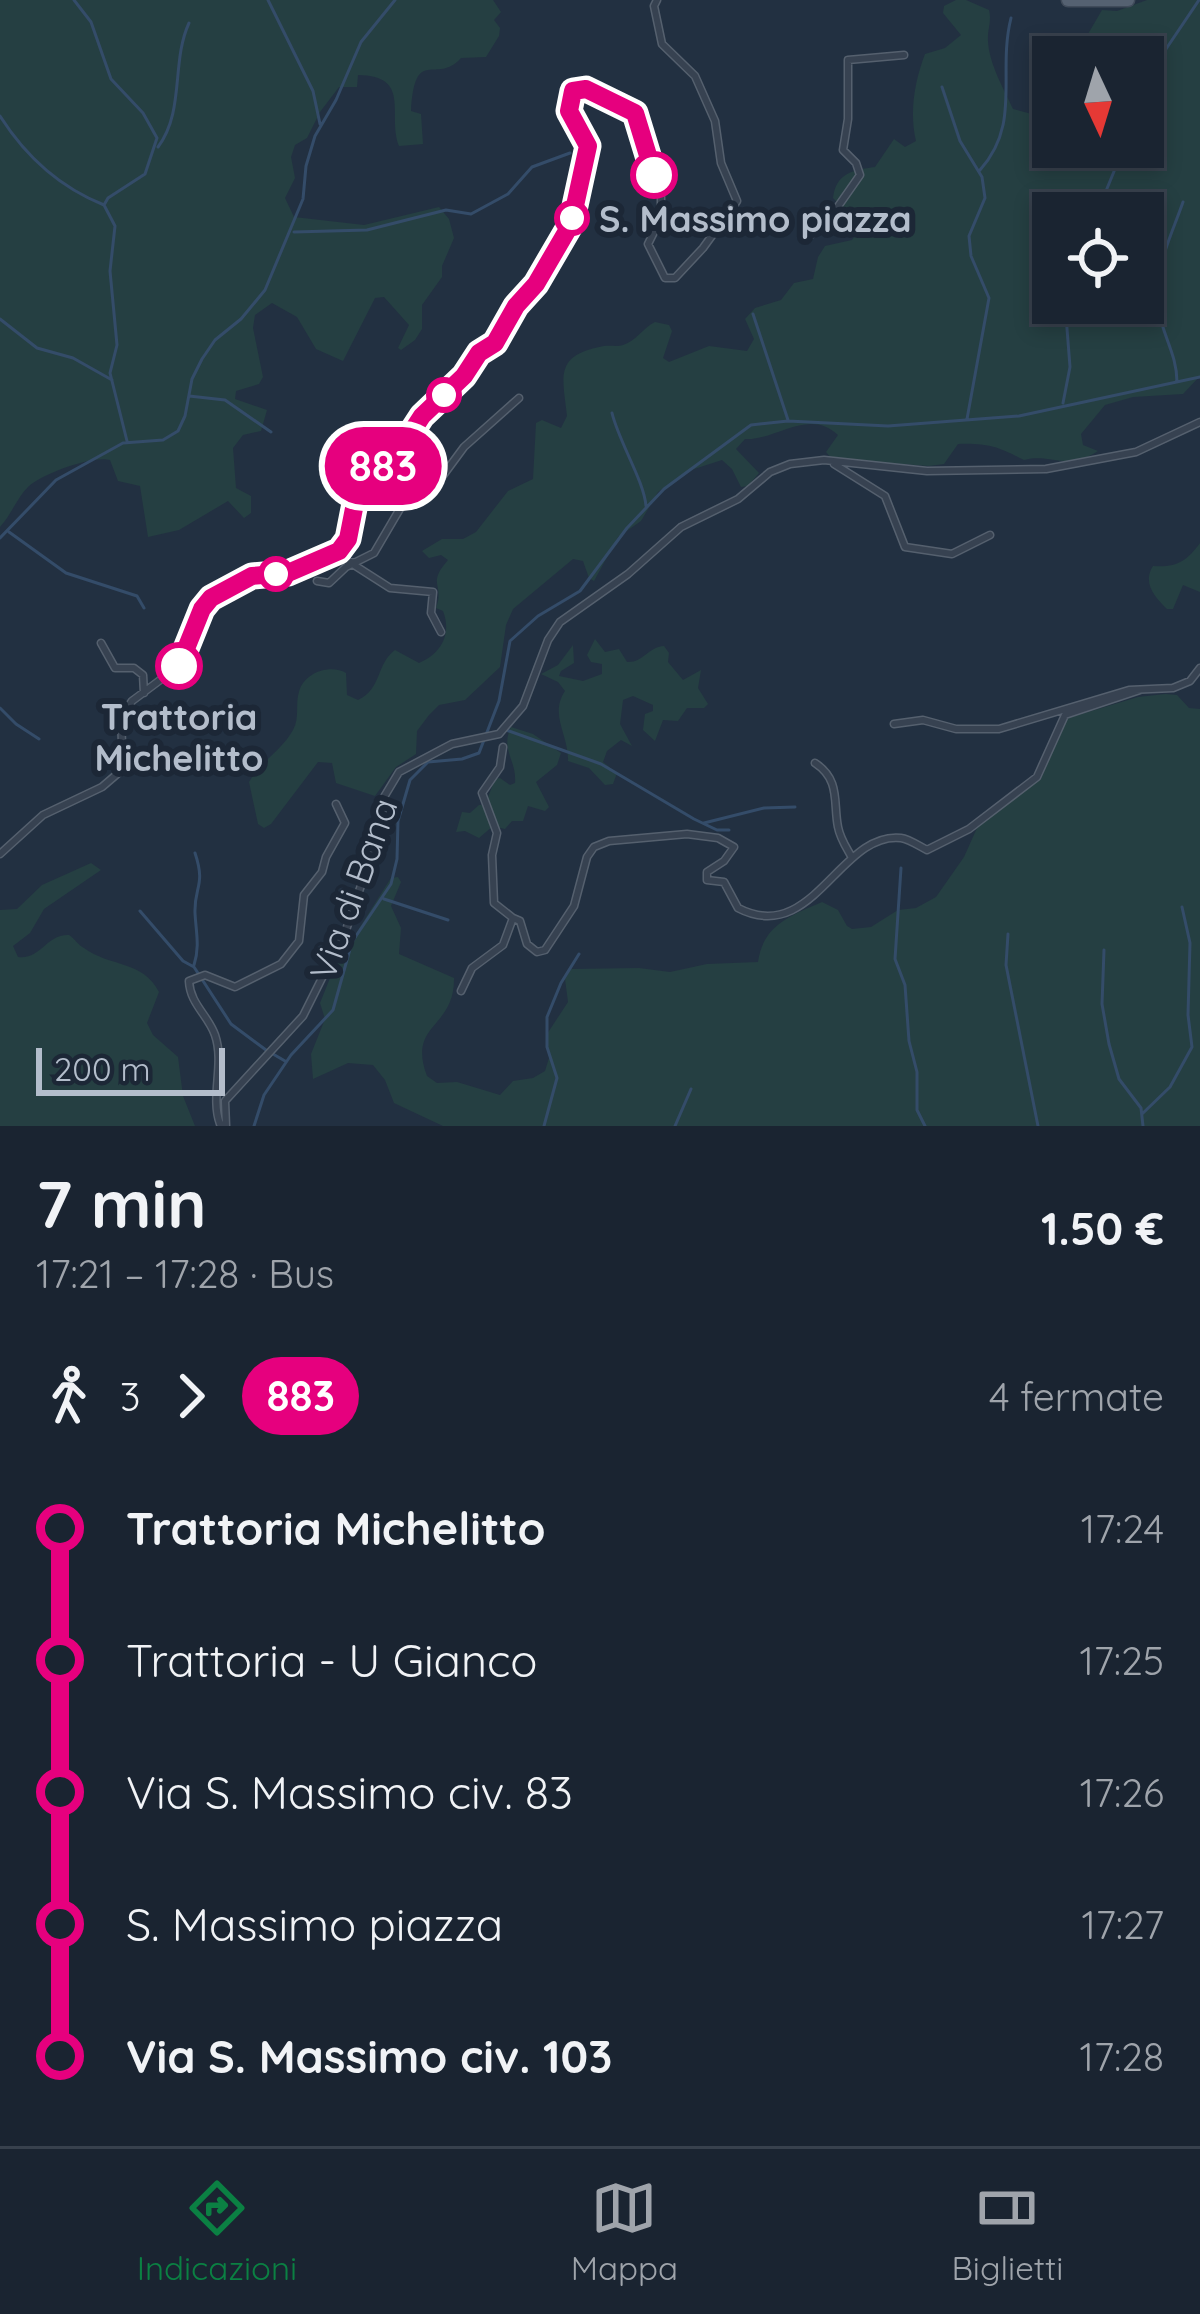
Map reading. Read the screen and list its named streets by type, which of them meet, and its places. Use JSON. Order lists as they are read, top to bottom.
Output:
{
  "streets": {
    "street": ["Via di Bana"]
  },
  "places": ["S. Massimo piazza", "Trattoria Michelitto"],
  "lines": ["bus line 883"],
  "scale_bar": "200 m",
  "north": "bottom",
  "page": {
    "on_map": "883",
    "scale": "200 m",
    "heading": ["7 min", "17:21 – 17:28 · Bus", "1.50 €"],
    "legs": ["3", "883", "4 fermate"],
    "list": [
      {
        "name": "Trattoria Michelitto",
        "value": "17:24"
      },
      {
        "name": "Trattoria - U Gianco",
        "value": "17:25"
      },
      {
        "name": "Via S. Massimo civ. 83",
        "value": "17:26"
      },
      {
        "name": "S. Massimo piazza",
        "value": "17:27"
      },
      {
        "name": "Via S. Massimo civ. 103",
        "value": "17:28"
      }
    ],
    "tabs": ["Indicazioni", "Mappa", "Biglietti"]
  }
}
